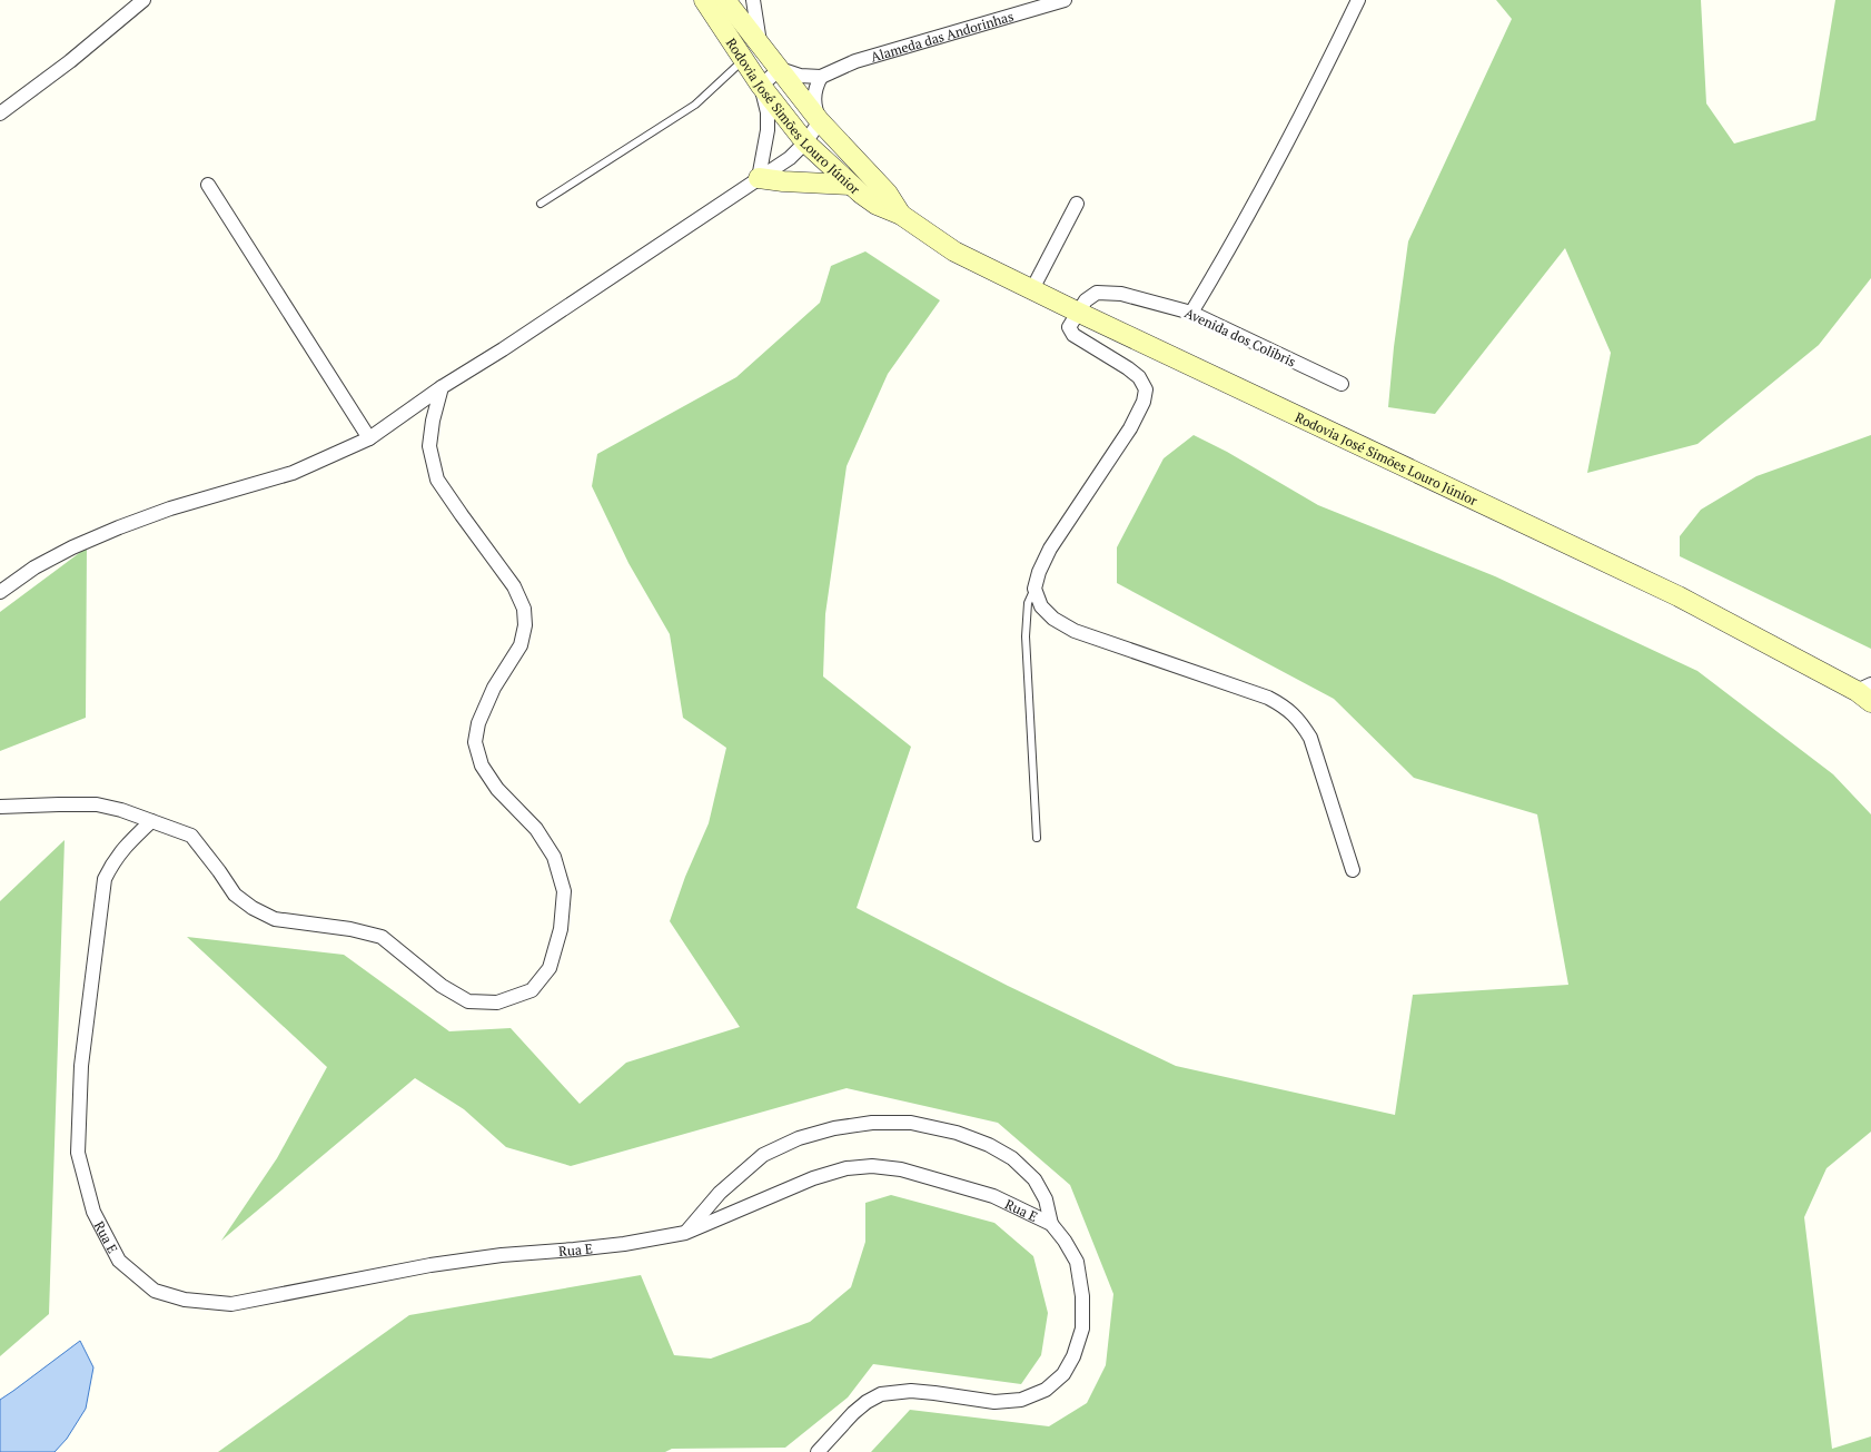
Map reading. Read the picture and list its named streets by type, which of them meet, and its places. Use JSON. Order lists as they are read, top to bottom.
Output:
{
  "streets": {
    "main road": ["Rodovia José Simões Louro Júnior"],
    "street": ["Alameda das Andorinhas", "Avenida dos Colibris", "Rua E"]
  },
  "crossings": [
    ["Rodovia José Simões Louro Júnior", "Avenida dos Colibris"]
  ]
}
